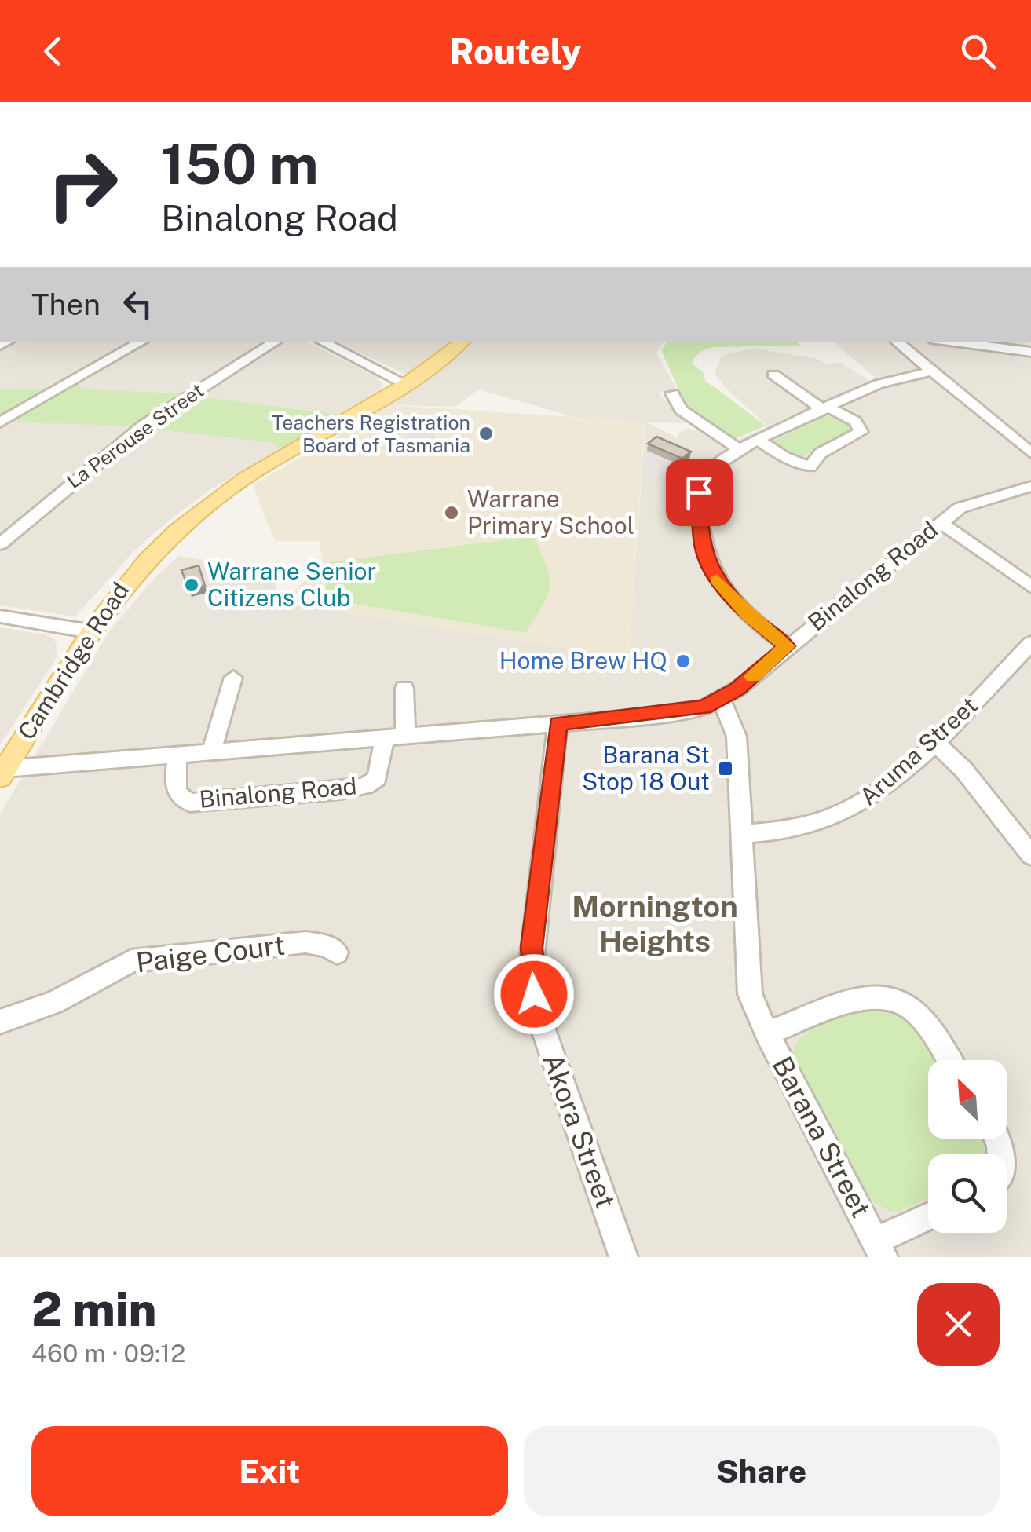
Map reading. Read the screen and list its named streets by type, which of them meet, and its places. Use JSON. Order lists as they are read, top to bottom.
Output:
{
  "streets": {
    "main road": ["Cambridge Road"],
    "street": [
      "La Perouse Street",
      "Binalong Road",
      "Aruma Street",
      "Paige Court",
      "Akora Street",
      "Barana Street"
    ]
  },
  "crossings": [
    ["Binalong Road", "Cambridge Road"],
    ["Binalong Road", "Akora Street"],
    ["Binalong Road", "Barana Street"],
    ["Aruma Street", "Barana Street"]
  ],
  "districts": ["Mornington Heights"],
  "places": {
    "other": [
      "Teachers Registration Board of Tasmania",
      "Warrane Primary School",
      "Warrane Senior Citizens Club",
      "Home Brew HQ"
    ],
    "transit": ["Barana St Stop 18 Out"]
  },
  "north": "top left",
  "page": {
    "header": "Routely",
    "turn": ["150 m", "Binalong Road"],
    "then": "Then",
    "heading": ["2 min", "460 m · 09:12"],
    "buttons": ["Exit", "Share"]
  }
}
